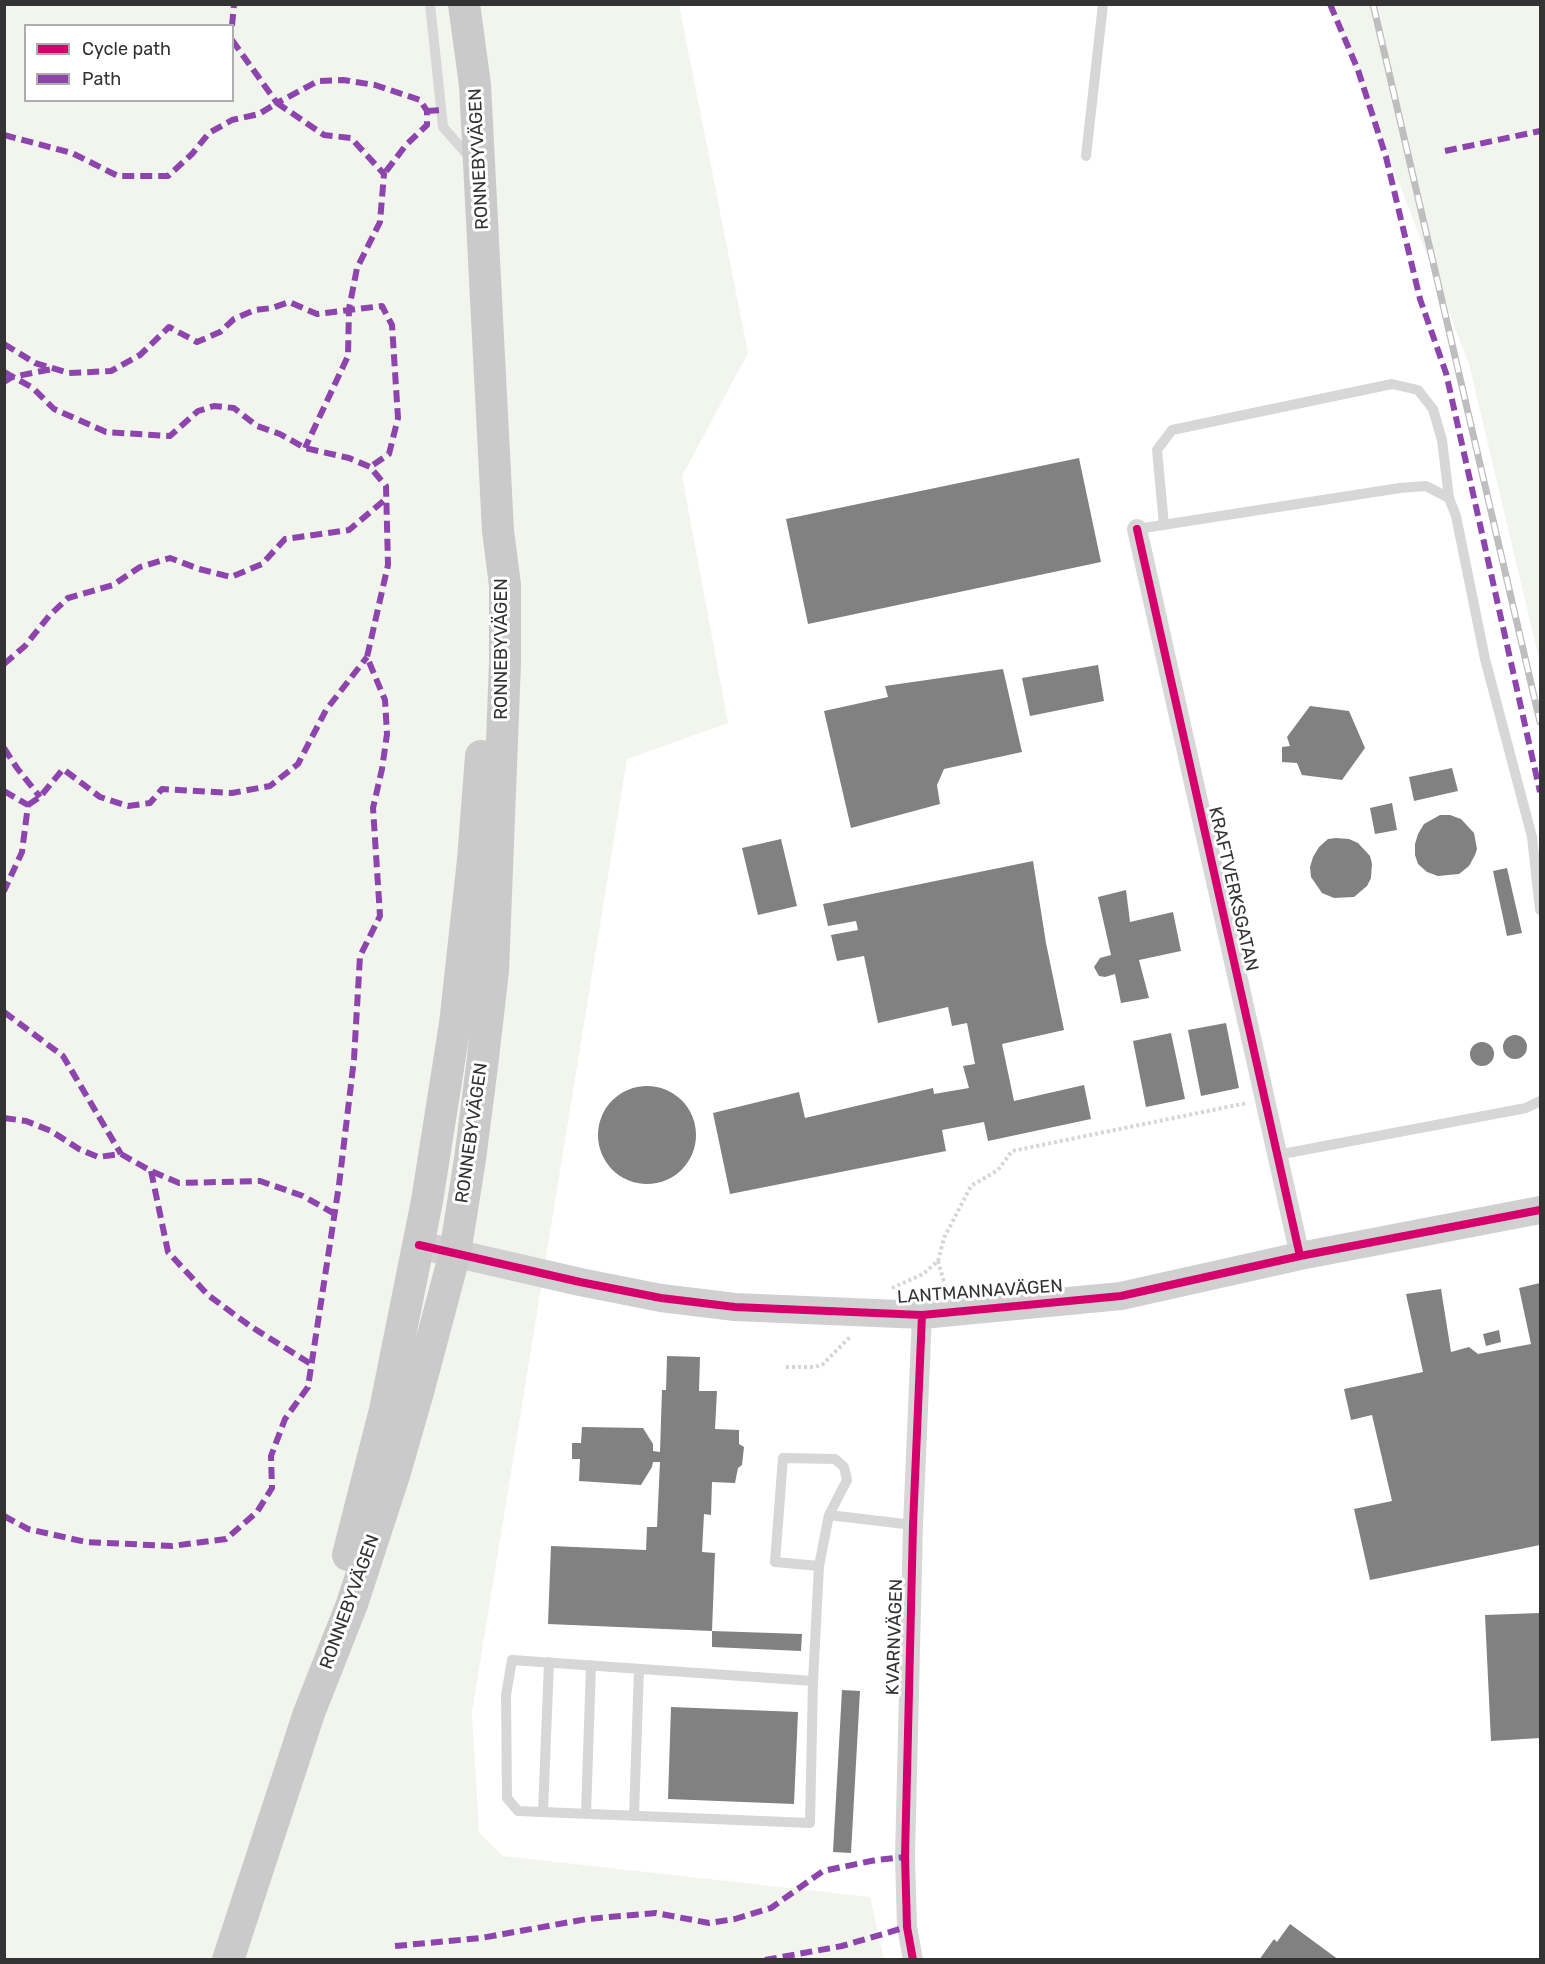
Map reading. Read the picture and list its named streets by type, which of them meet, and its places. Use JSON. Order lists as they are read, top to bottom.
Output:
{
  "streets": {
    "main road": ["RONNEBYVÄGEN"],
    "street": ["KRAFTVERKSGATAN", "LANTMANNAVÄGEN", "KVARNVÄGEN"]
  },
  "crossings": [
    ["RONNEBYVÄGEN", "LANTMANNAVÄGEN"],
    ["KRAFTVERKSGATAN", "LANTMANNAVÄGEN"],
    ["LANTMANNAVÄGEN", "KVARNVÄGEN"]
  ],
  "legend": ["Cycle path", "Path"]
}
